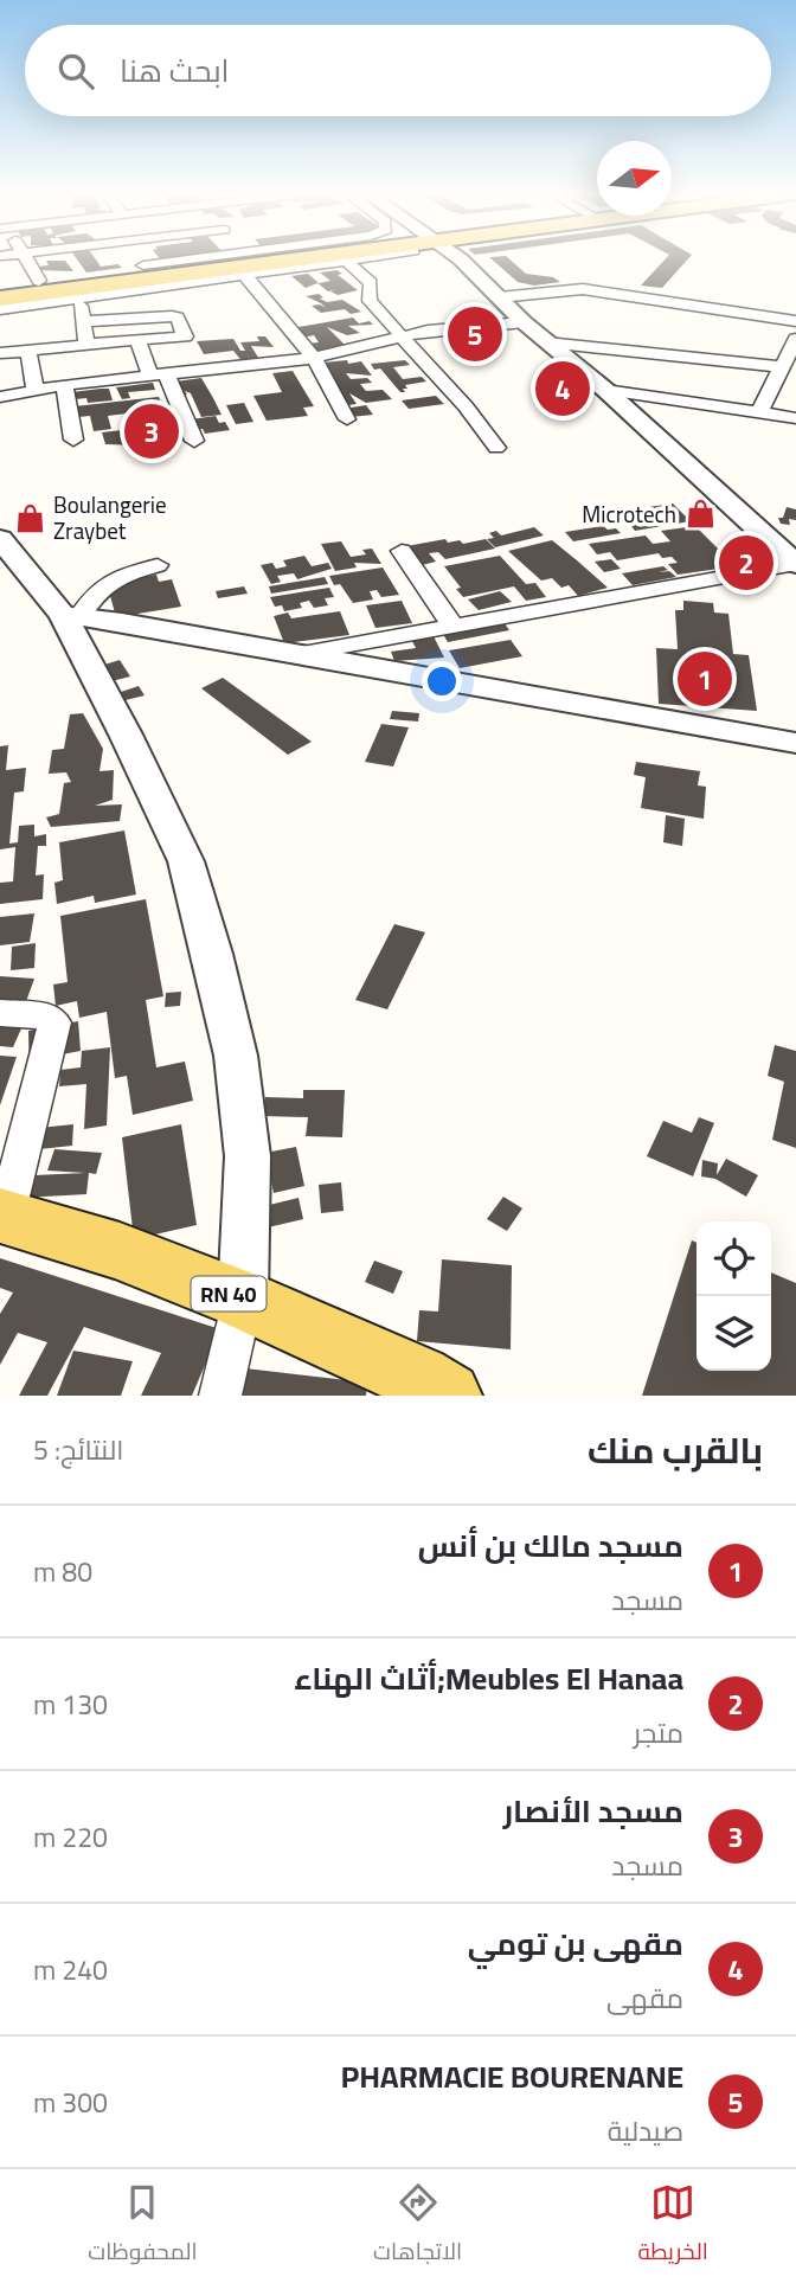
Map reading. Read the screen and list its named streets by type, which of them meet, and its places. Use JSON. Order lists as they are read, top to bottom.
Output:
{
  "streets": {
    "main road": ["RN 40"]
  },
  "places": {
    "shop": ["Microtech", "Boulangerie Zraybet"]
  },
  "north": "right",
  "page": {
    "search": "ابحث هنا",
    "pins": [
      "5",
      "4",
      "3",
      "2",
      "1"
    ],
    "heading": ["بالقرب منك", "النتائج: 5"],
    "list": [
      {
        "mark": "1",
        "name": "مسجد مالك بن أنس",
        "note": "مسجد",
        "value": "80 m"
      },
      {
        "mark": "2",
        "name": "Meubles El Hanaa;أثاث الهناء",
        "note": "متجر",
        "value": "130 m"
      },
      {
        "mark": "3",
        "name": "مسجد الأنصار",
        "note": "مسجد",
        "value": "220 m"
      },
      {
        "mark": "4",
        "name": "مقهى بن تومي",
        "note": "مقهى",
        "value": "240 m"
      },
      {
        "mark": "5",
        "name": "PHARMACIE BOURENANE",
        "note": "صيدلية",
        "value": "300 m"
      }
    ],
    "nav": ["الخريطة", "الاتجاهات", "المحفوظات"]
  }
}
